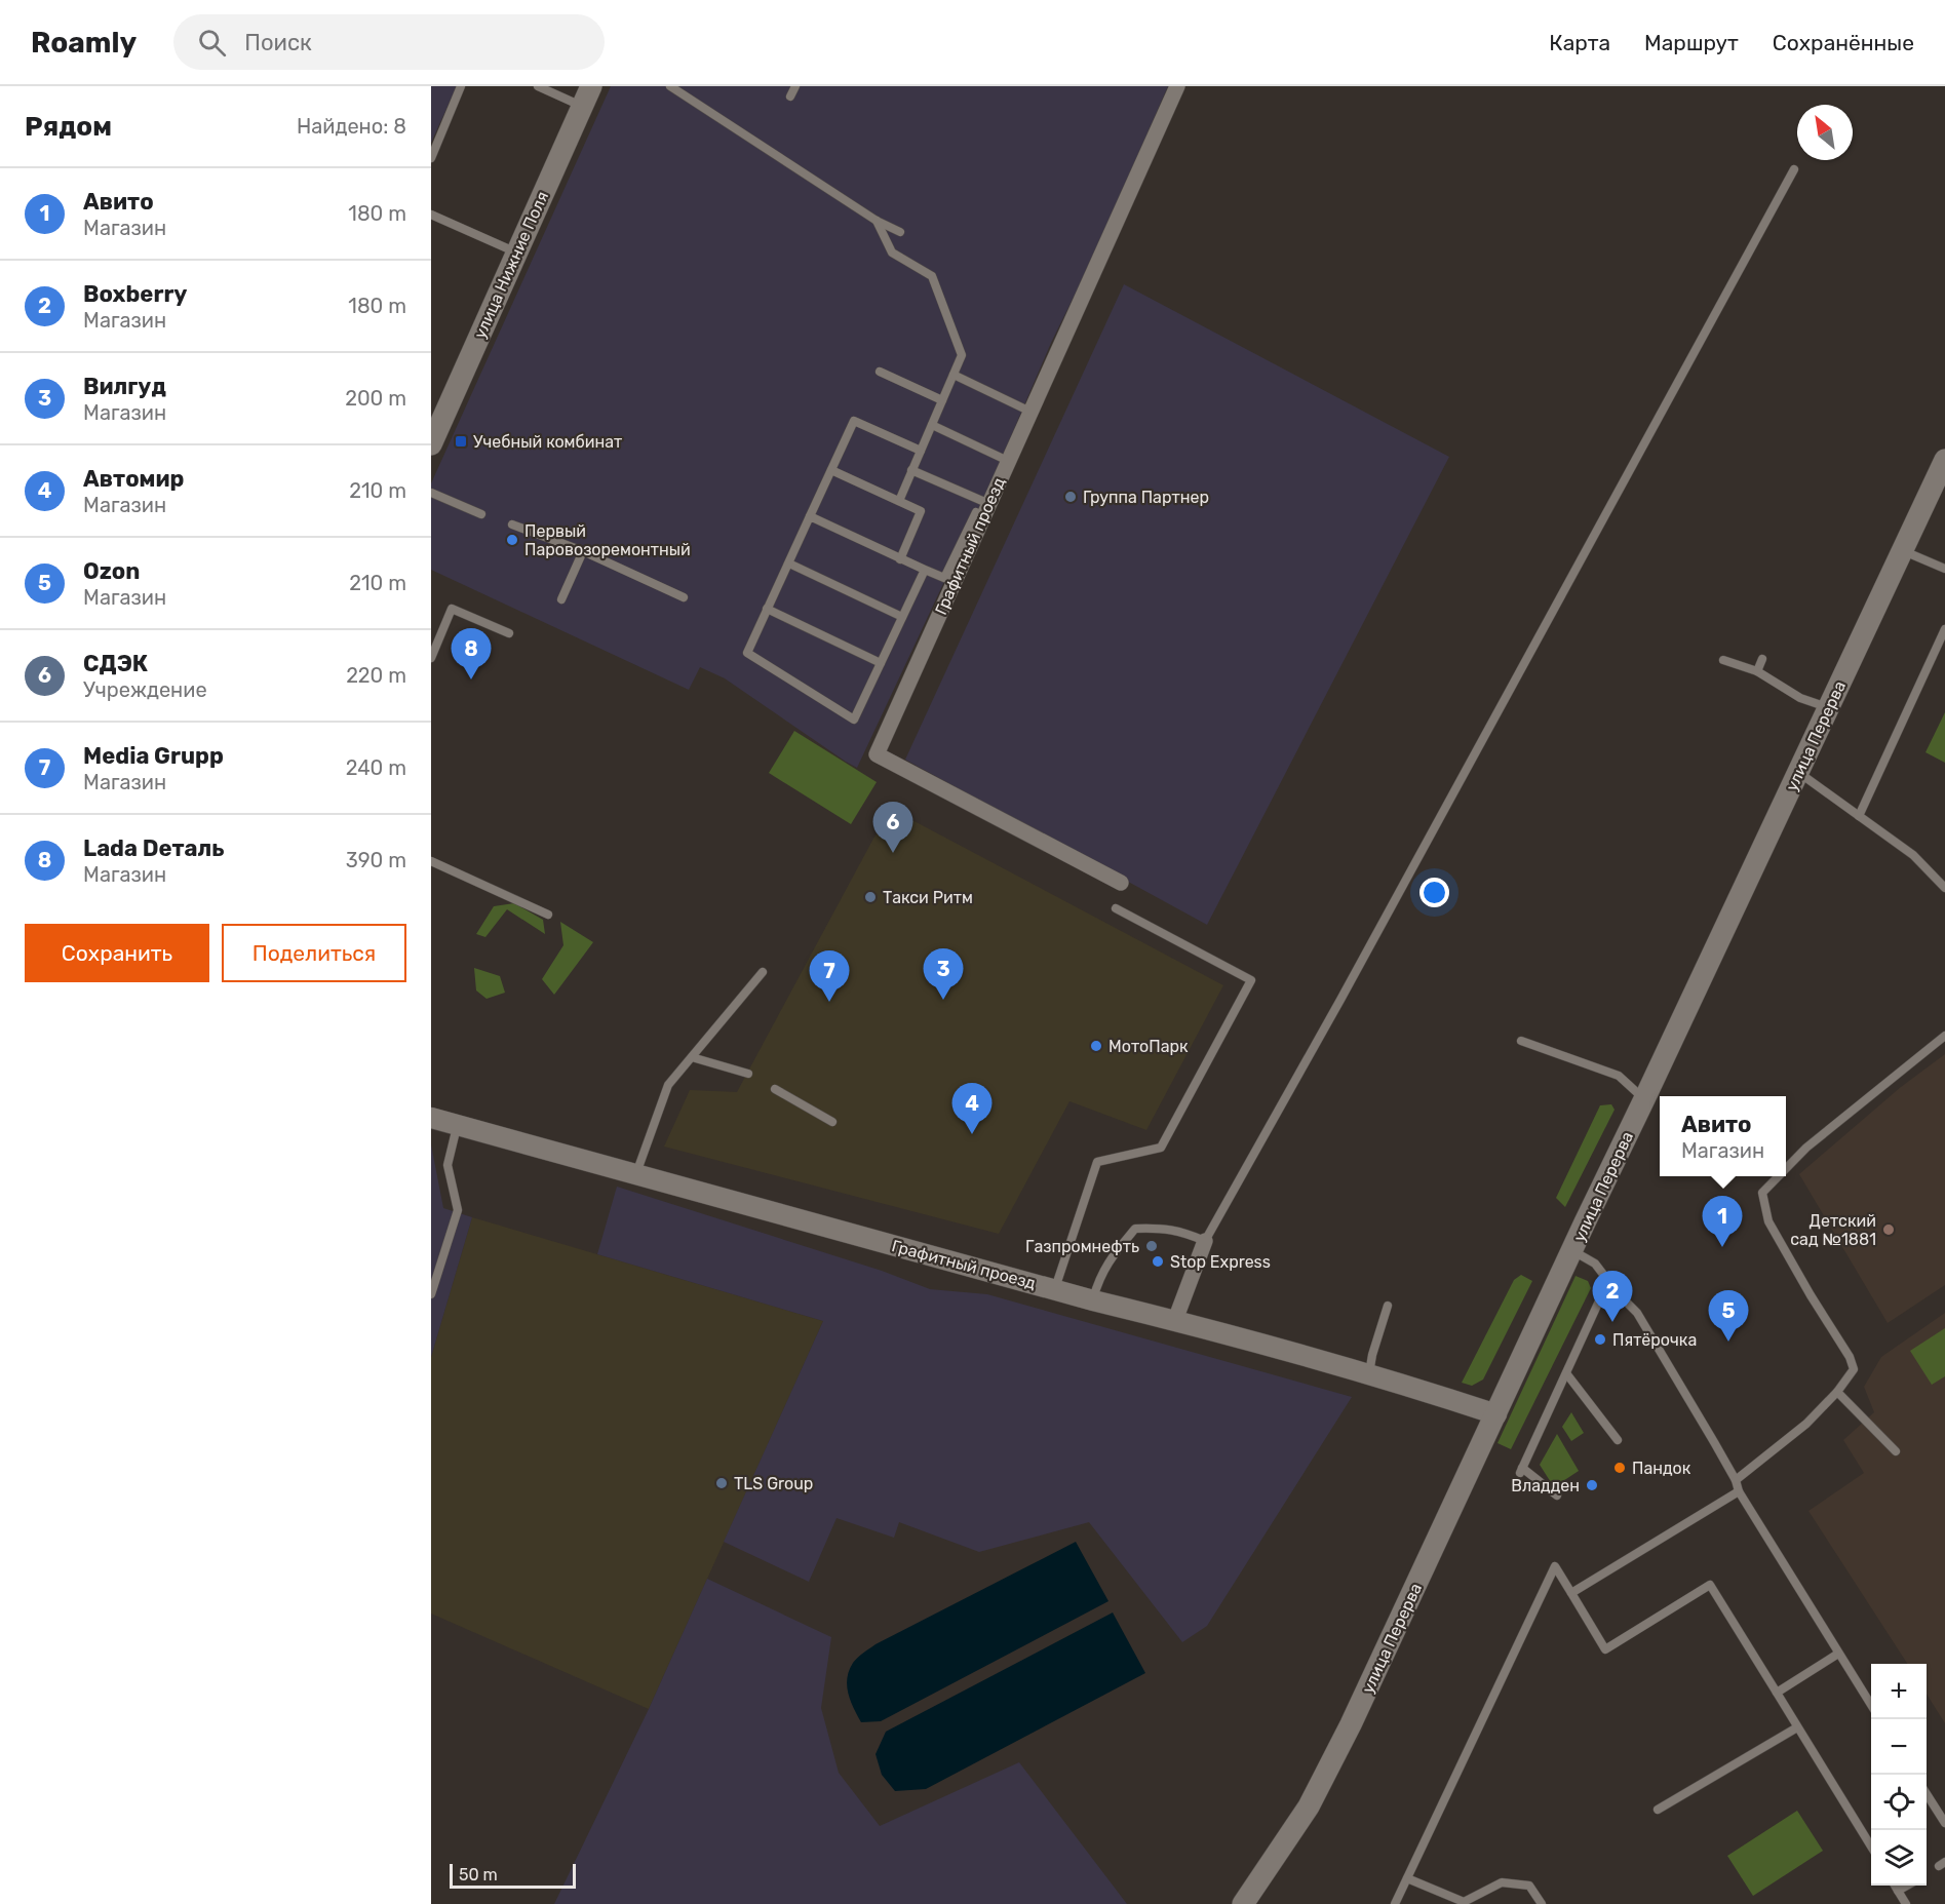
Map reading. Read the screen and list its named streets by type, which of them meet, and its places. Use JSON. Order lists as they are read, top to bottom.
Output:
{
  "streets": {
    "main road": ["улица Нижние Поля", "улица Перерва"],
    "street": ["Графитный проезд"]
  },
  "crossings": [
    ["Графитный проезд", "улица Перерва"]
  ],
  "places": {
    "transit": ["Учебный комбинат"],
    "other": [
      "Группа Партнер",
      "Первый Паровозоремонтный",
      "Такси Ритм",
      "МотоПарк",
      "Детский сад №1881",
      "Газпромнефть",
      "Stop Express",
      "Пятёрочка",
      "Пандок",
      "TLS Group",
      "Владден"
    ]
  },
  "scale_bar": "50 m",
  "north": "top left",
  "page": {
    "header": "Roamly",
    "search": "Поиск",
    "nav": ["Карта", "Маршрут", "Сохранённые"],
    "heading": ["Рядом", "Найдено: 8"],
    "list": [
      {
        "mark": "1",
        "name": "Авито",
        "note": "Магазин",
        "value": "180 m"
      },
      {
        "mark": "2",
        "name": "Boxberry",
        "note": "Магазин",
        "value": "180 m"
      },
      {
        "mark": "3",
        "name": "Вилгуд",
        "note": "Магазин",
        "value": "200 m"
      },
      {
        "mark": "4",
        "name": "Автомир",
        "note": "Магазин",
        "value": "210 m"
      },
      {
        "mark": "5",
        "name": "Ozon",
        "note": "Магазин",
        "value": "210 m"
      },
      {
        "mark": "6",
        "name": "СДЭК",
        "note": "Учреждение",
        "value": "220 m"
      },
      {
        "mark": "7",
        "name": "Media Grupp",
        "note": "Магазин",
        "value": "240 m"
      },
      {
        "mark": "8",
        "name": "Lada Dеталь",
        "note": "Магазин",
        "value": "390 m"
      }
    ],
    "pins": [
      "8",
      "6",
      "3",
      "7",
      "4",
      "1",
      "2",
      "5"
    ],
    "buttons": ["Сохранить", "Поделиться"],
    "popup": ["Авито", "Магазин"],
    "map_buttons": ["+", "−"],
    "scale": "50 m"
  }
}
